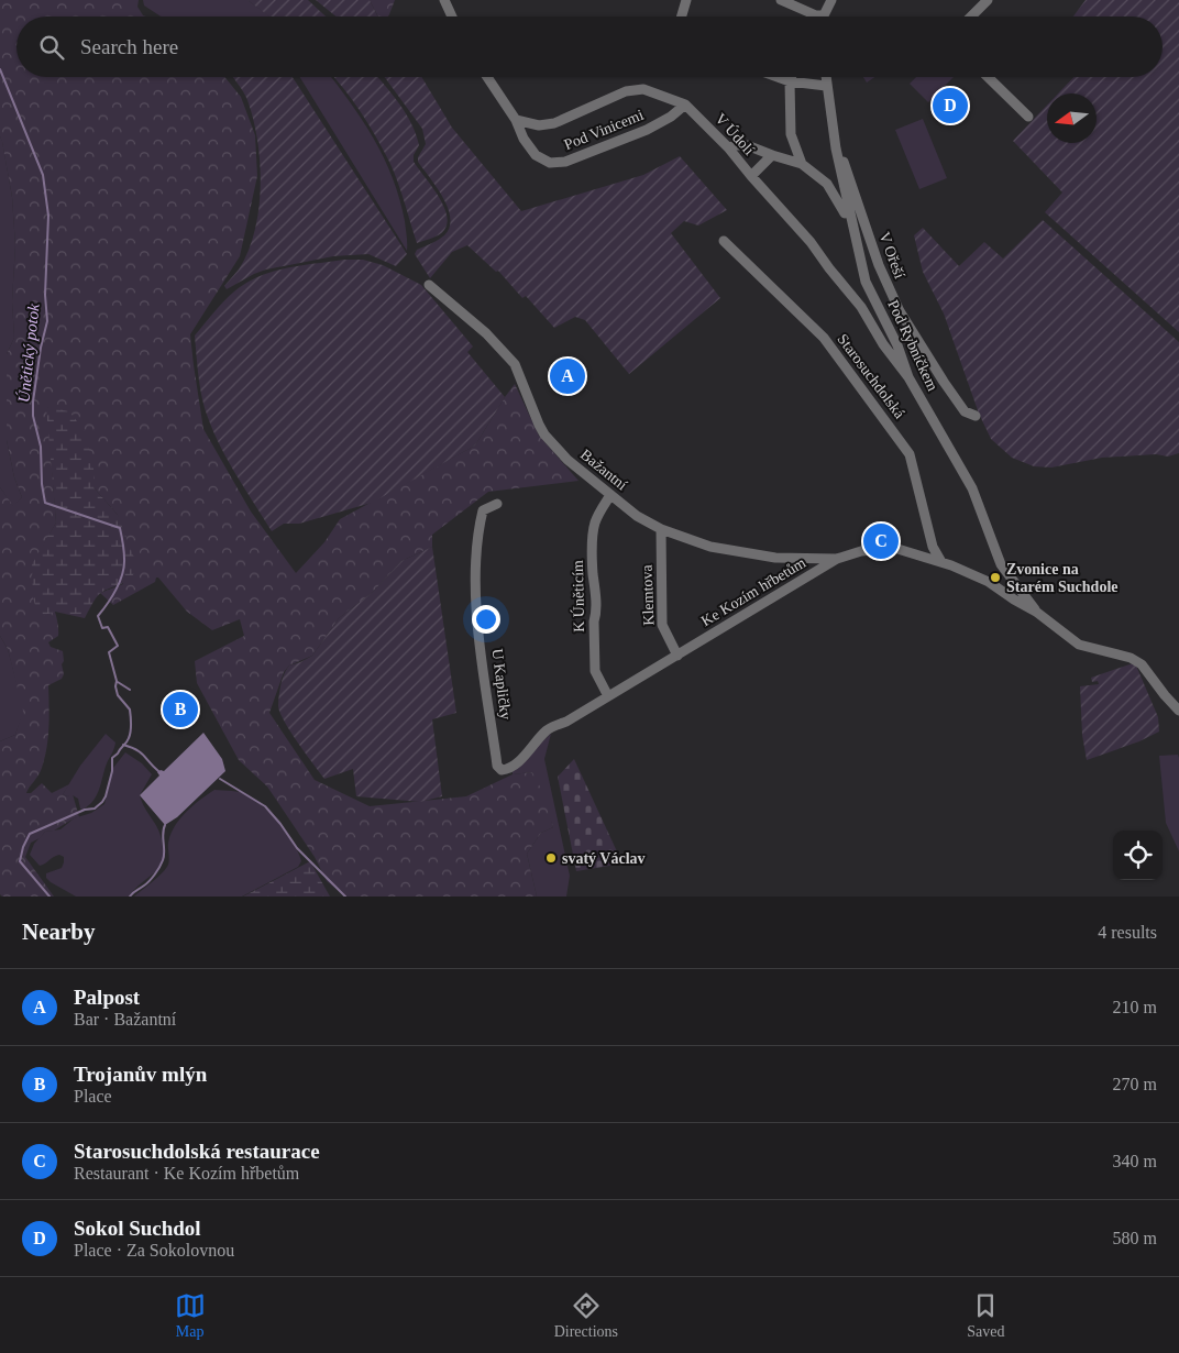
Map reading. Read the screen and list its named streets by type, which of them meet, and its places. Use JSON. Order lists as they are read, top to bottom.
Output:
{
  "streets": {
    "street": [
      "Pod Vinicemi",
      "V Údolí",
      "V Ořeší",
      "Pod Rybníčkem",
      "Starosuchdolská",
      "Bažantní",
      "Ke Kozím hřbetům",
      "Klemtova",
      "K Úněticím",
      "U Kapličky"
    ]
  },
  "crossings": [
    ["Pod Vinicemi", "V Údolí"],
    ["V Údolí", "Pod Rybníčkem"],
    ["V Ořeší", "Pod Rybníčkem"],
    ["Pod Rybníčkem", "Ke Kozím hřbetům"],
    ["Starosuchdolská", "Ke Kozím hřbetům"],
    ["Bažantní", "Ke Kozím hřbetům"],
    ["Bažantní", "Klemtova"],
    ["Bažantní", "K Úněticím"],
    ["Ke Kozím hřbetům", "Klemtova"],
    ["Ke Kozím hřbetům", "K Úněticím"],
    ["Ke Kozím hřbetům", "U Kapličky"]
  ],
  "water": ["Únětický potok"],
  "places": ["Zvonice na Starém Suchdole", "svatý Václav"],
  "north": "left",
  "page": {
    "search": "Search here",
    "pins": [
      "D",
      "A",
      "C",
      "B"
    ],
    "heading": ["Nearby", "4 results"],
    "list": [
      {
        "mark": "A",
        "name": "Palpost",
        "note": "Bar · Bažantní",
        "value": "210 m"
      },
      {
        "mark": "B",
        "name": "Trojanův mlýn",
        "note": "Place",
        "value": "270 m"
      },
      {
        "mark": "C",
        "name": "Starosuchdolská restaurace",
        "note": "Restaurant · Ke Kozím hřbetům",
        "value": "340 m"
      },
      {
        "mark": "D",
        "name": "Sokol Suchdol",
        "note": "Place · Za Sokolovnou",
        "value": "580 m"
      }
    ],
    "nav": ["Map", "Directions", "Saved"]
  }
}
